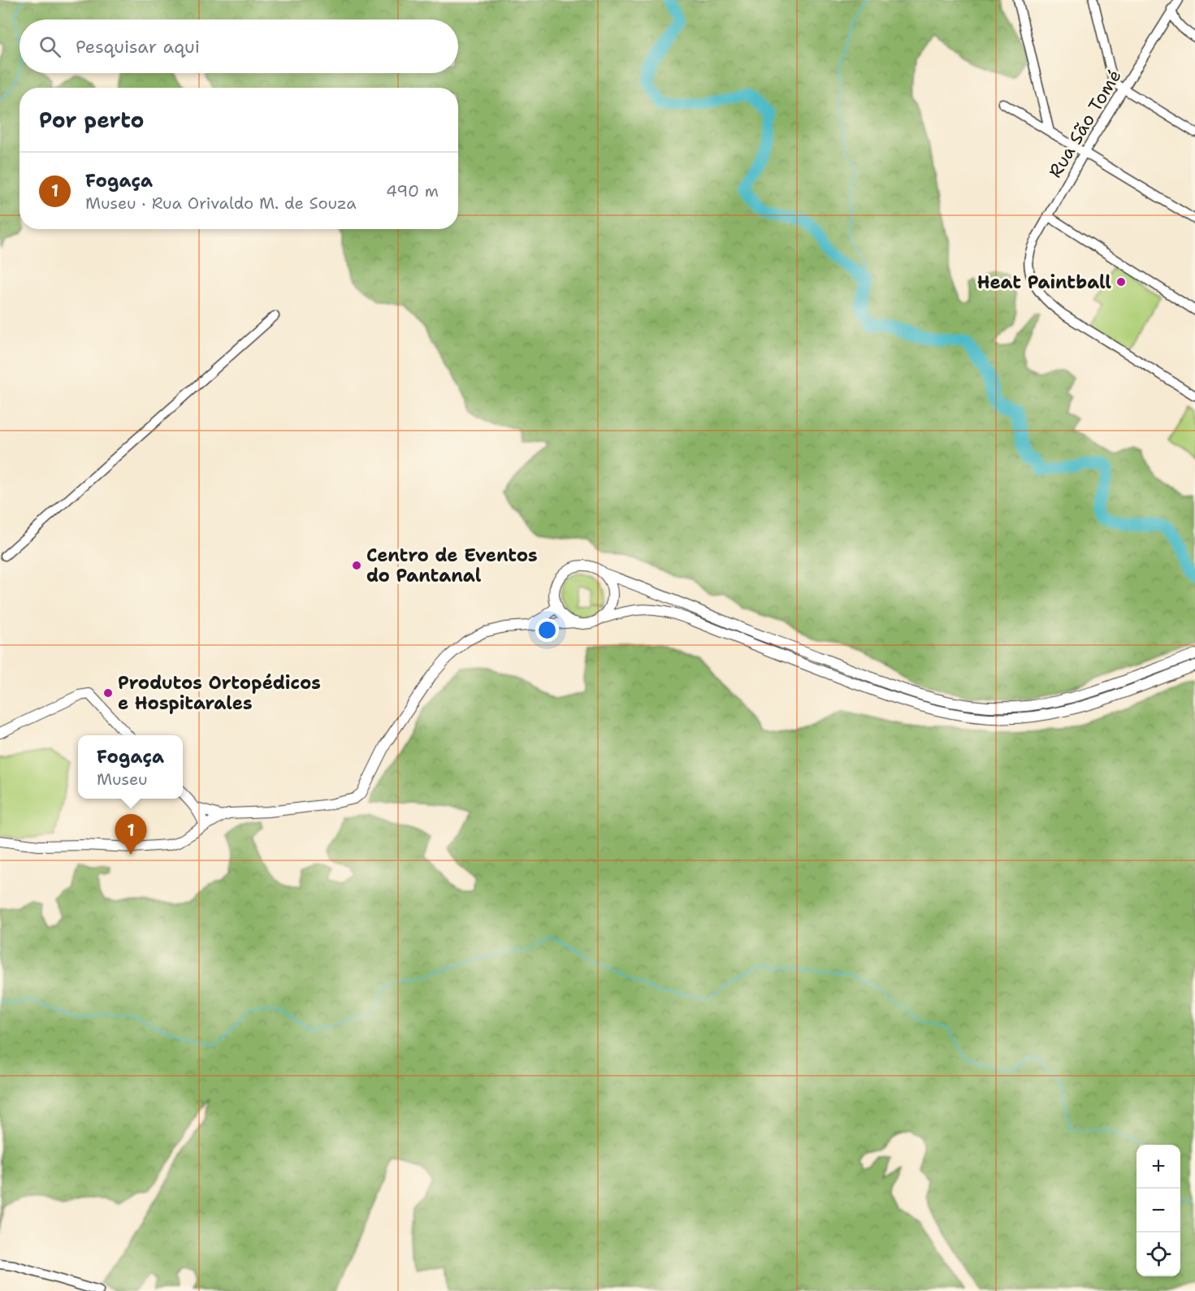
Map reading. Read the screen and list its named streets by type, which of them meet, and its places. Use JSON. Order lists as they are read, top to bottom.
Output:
{
  "streets": {
    "street": ["Rua São Tomé"]
  },
  "places": ["Heat Paintball", "Centro de Eventos do Pantanal", "Produtos Ortopédicos e Hospitarales"],
  "page": {
    "search": "Pesquisar aqui",
    "heading": "Por perto",
    "list": [
      {
        "mark": "1",
        "name": "Fogaça",
        "note": "Museu · Rua Orivaldo M. de Souza",
        "value": "490 m"
      }
    ],
    "popup": ["Fogaça", "Museu"],
    "pins": "1",
    "map_buttons": ["+", "−"]
  }
}
